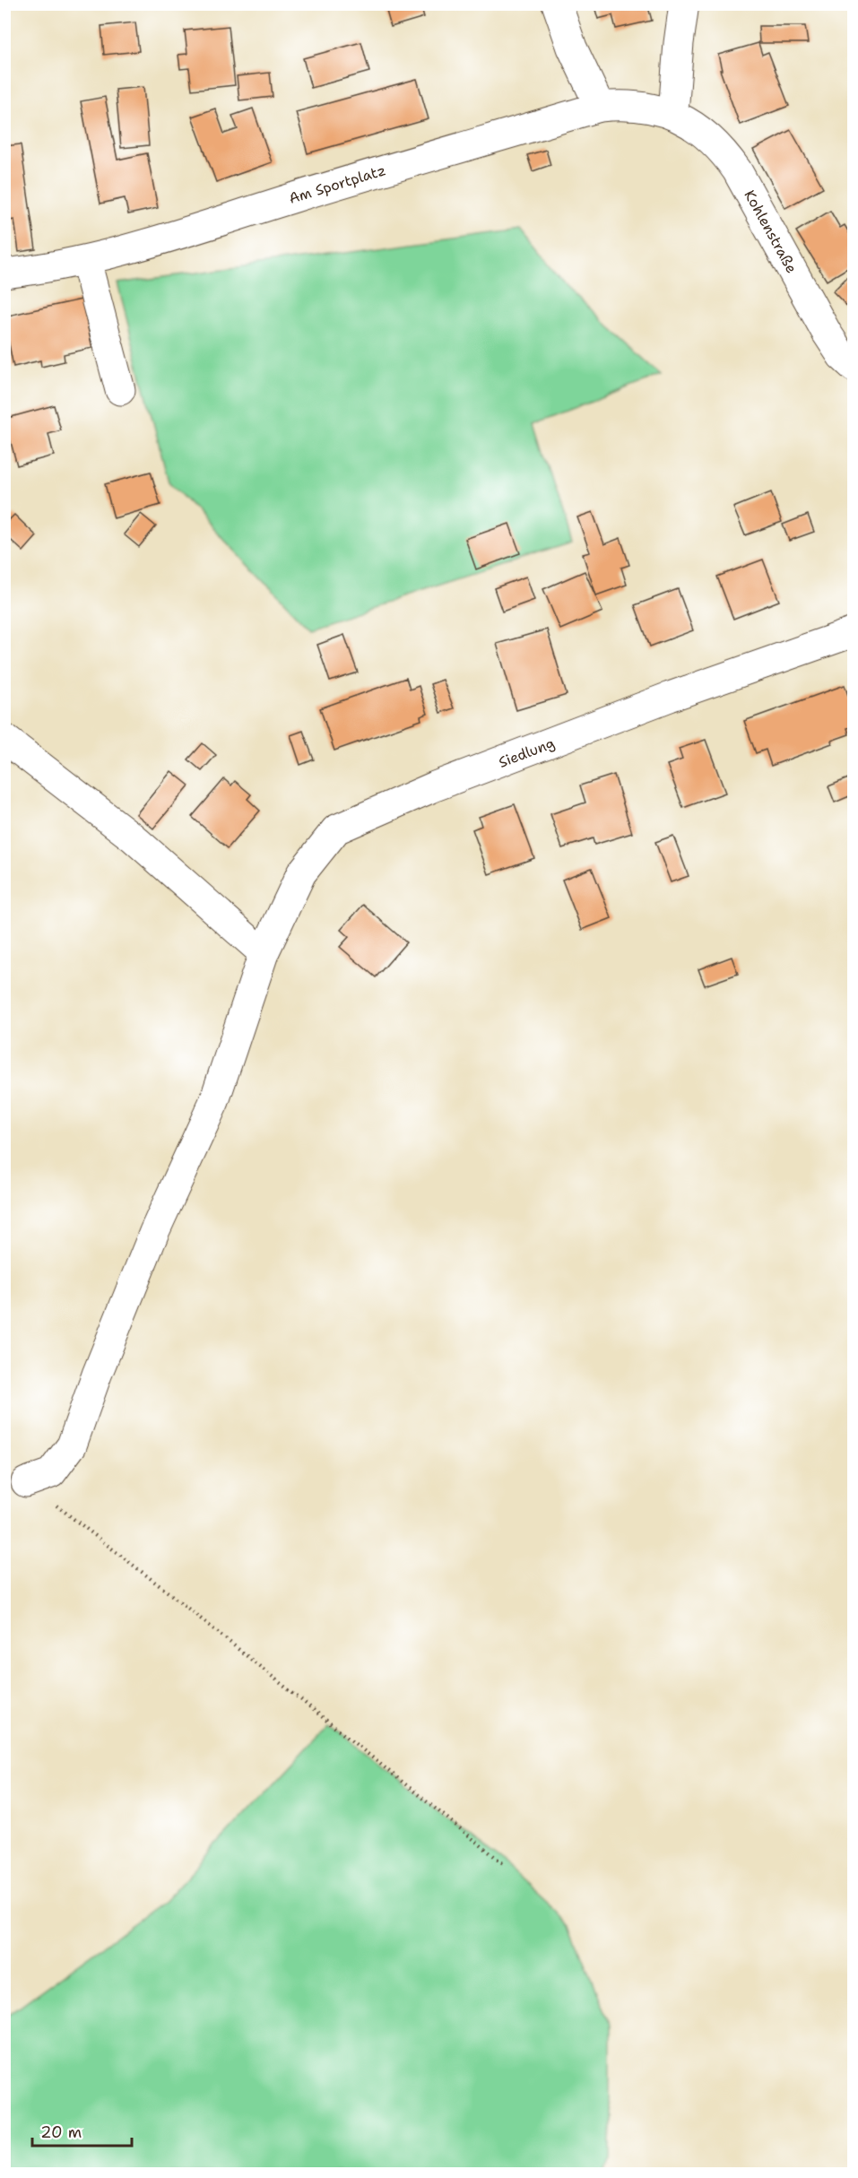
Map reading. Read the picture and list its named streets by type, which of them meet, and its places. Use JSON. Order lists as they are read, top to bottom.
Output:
{
  "streets": {
    "street": ["Am Sportplatz", "Kohlenstraße", "Siedlung"]
  },
  "crossings": [
    ["Am Sportplatz", "Kohlenstraße"]
  ],
  "scale_bar": "20 m"
}
